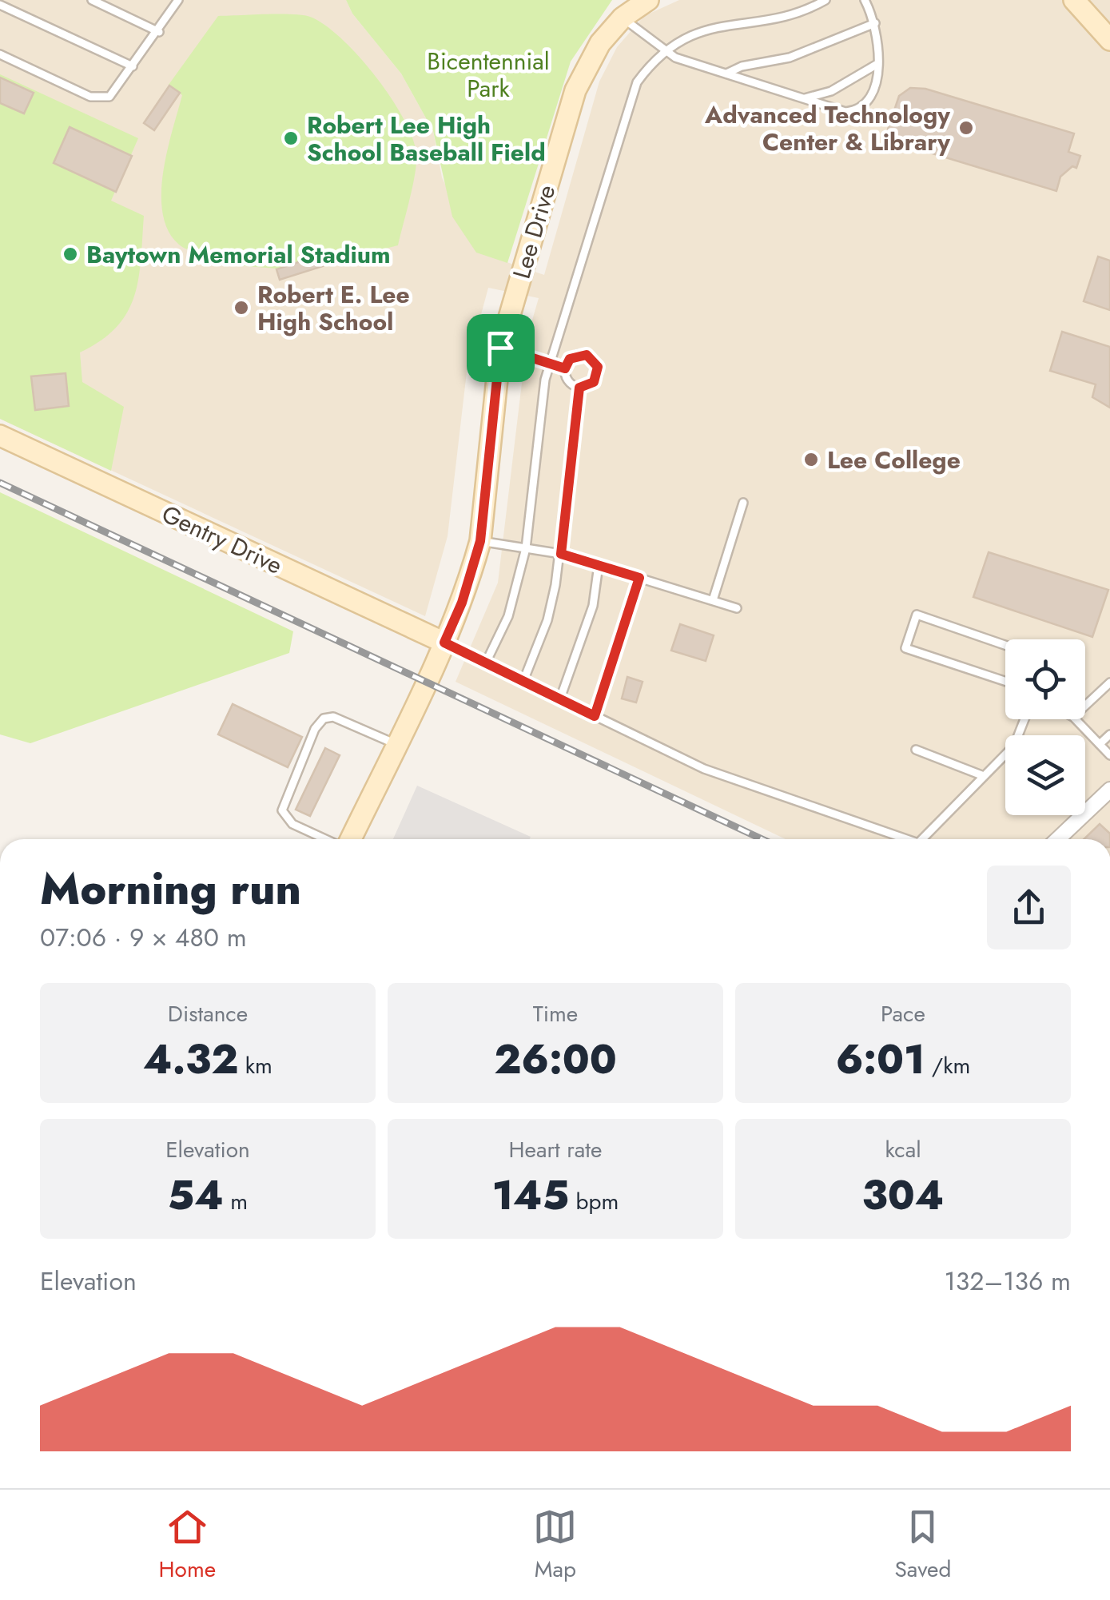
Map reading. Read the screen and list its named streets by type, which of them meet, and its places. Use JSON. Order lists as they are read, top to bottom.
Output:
{
  "streets": {
    "main road": ["Lee Drive", "Gentry Drive"]
  },
  "crossings": [
    ["Lee Drive", "Gentry Drive"]
  ],
  "parks": ["Bicentennial Park"],
  "places": [
    "Advanced Technology Center & Library",
    "Robert Lee High School Baseball Field",
    "Baytown Memorial Stadium",
    "Robert E. Lee High School",
    "Lee College"
  ],
  "page": {
    "heading": ["Morning run", "07:06 · 9 × 480 m"],
    "stats": [
      ["Distance", "4.32 km"],
      ["Time", "26:00"],
      ["Pace", "6:01 /km"],
      ["Elevation", "54 m"],
      ["Heart rate", "145 bpm"],
      ["kcal", "304"]
    ],
    "chart": ["Elevation", "132–136 m"],
    "tabs": ["Home", "Map", "Saved"]
  }
}
